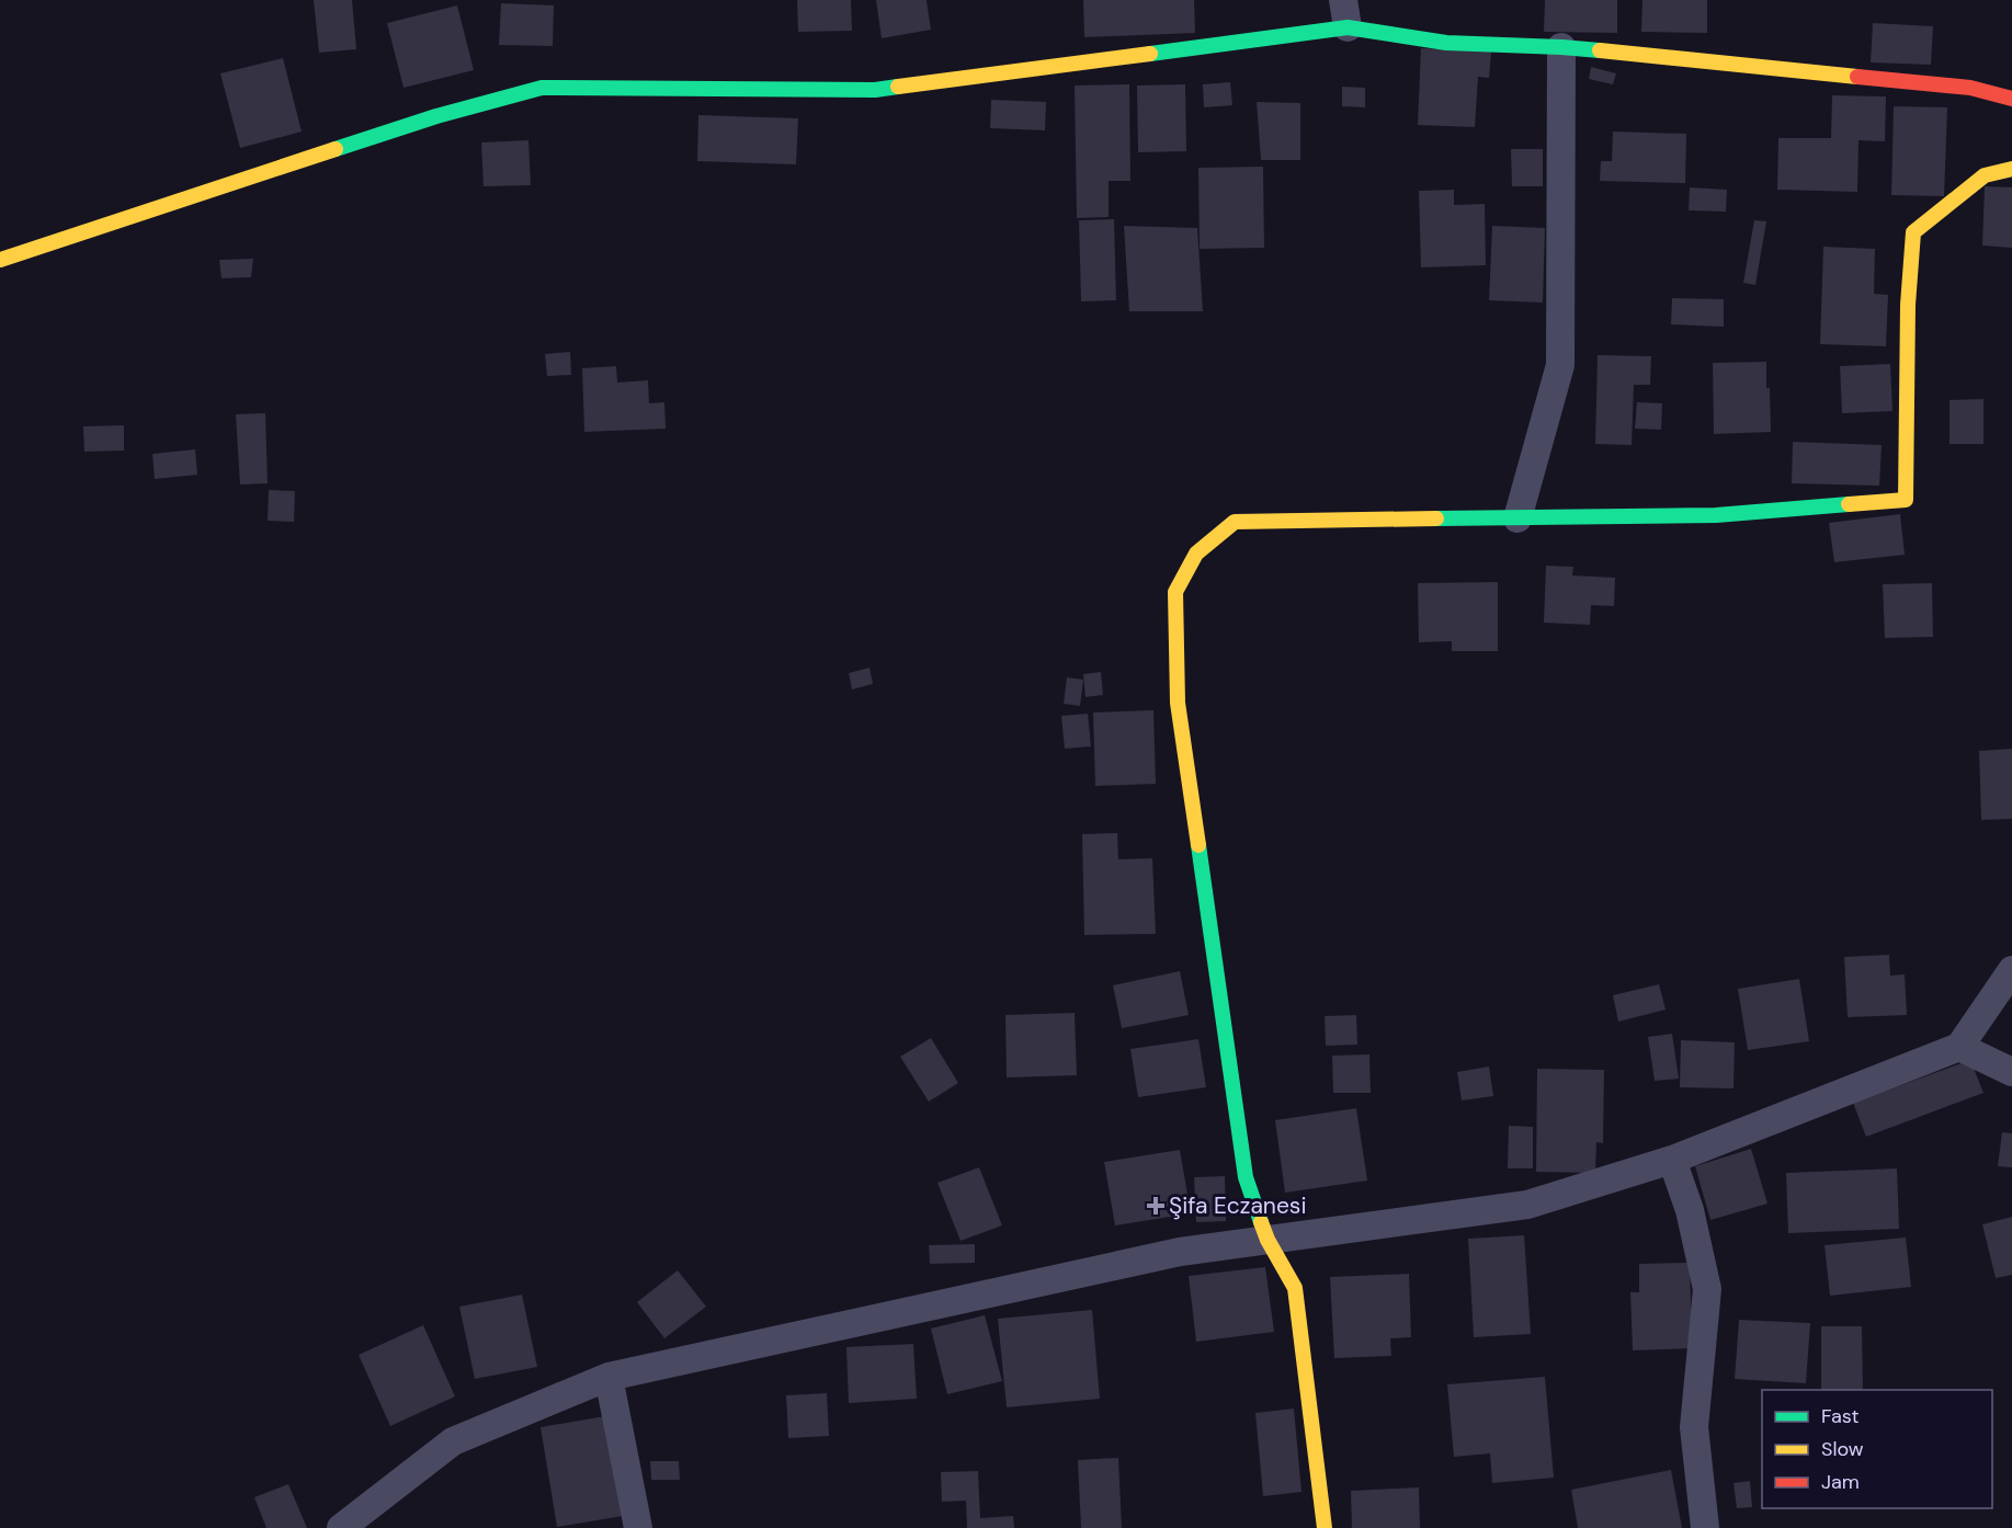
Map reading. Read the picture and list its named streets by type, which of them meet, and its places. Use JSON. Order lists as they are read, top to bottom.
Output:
{
  "places": {
    "health": ["Şifa Eczanesi"]
  },
  "legend": ["Fast", "Slow", "Jam"]
}
